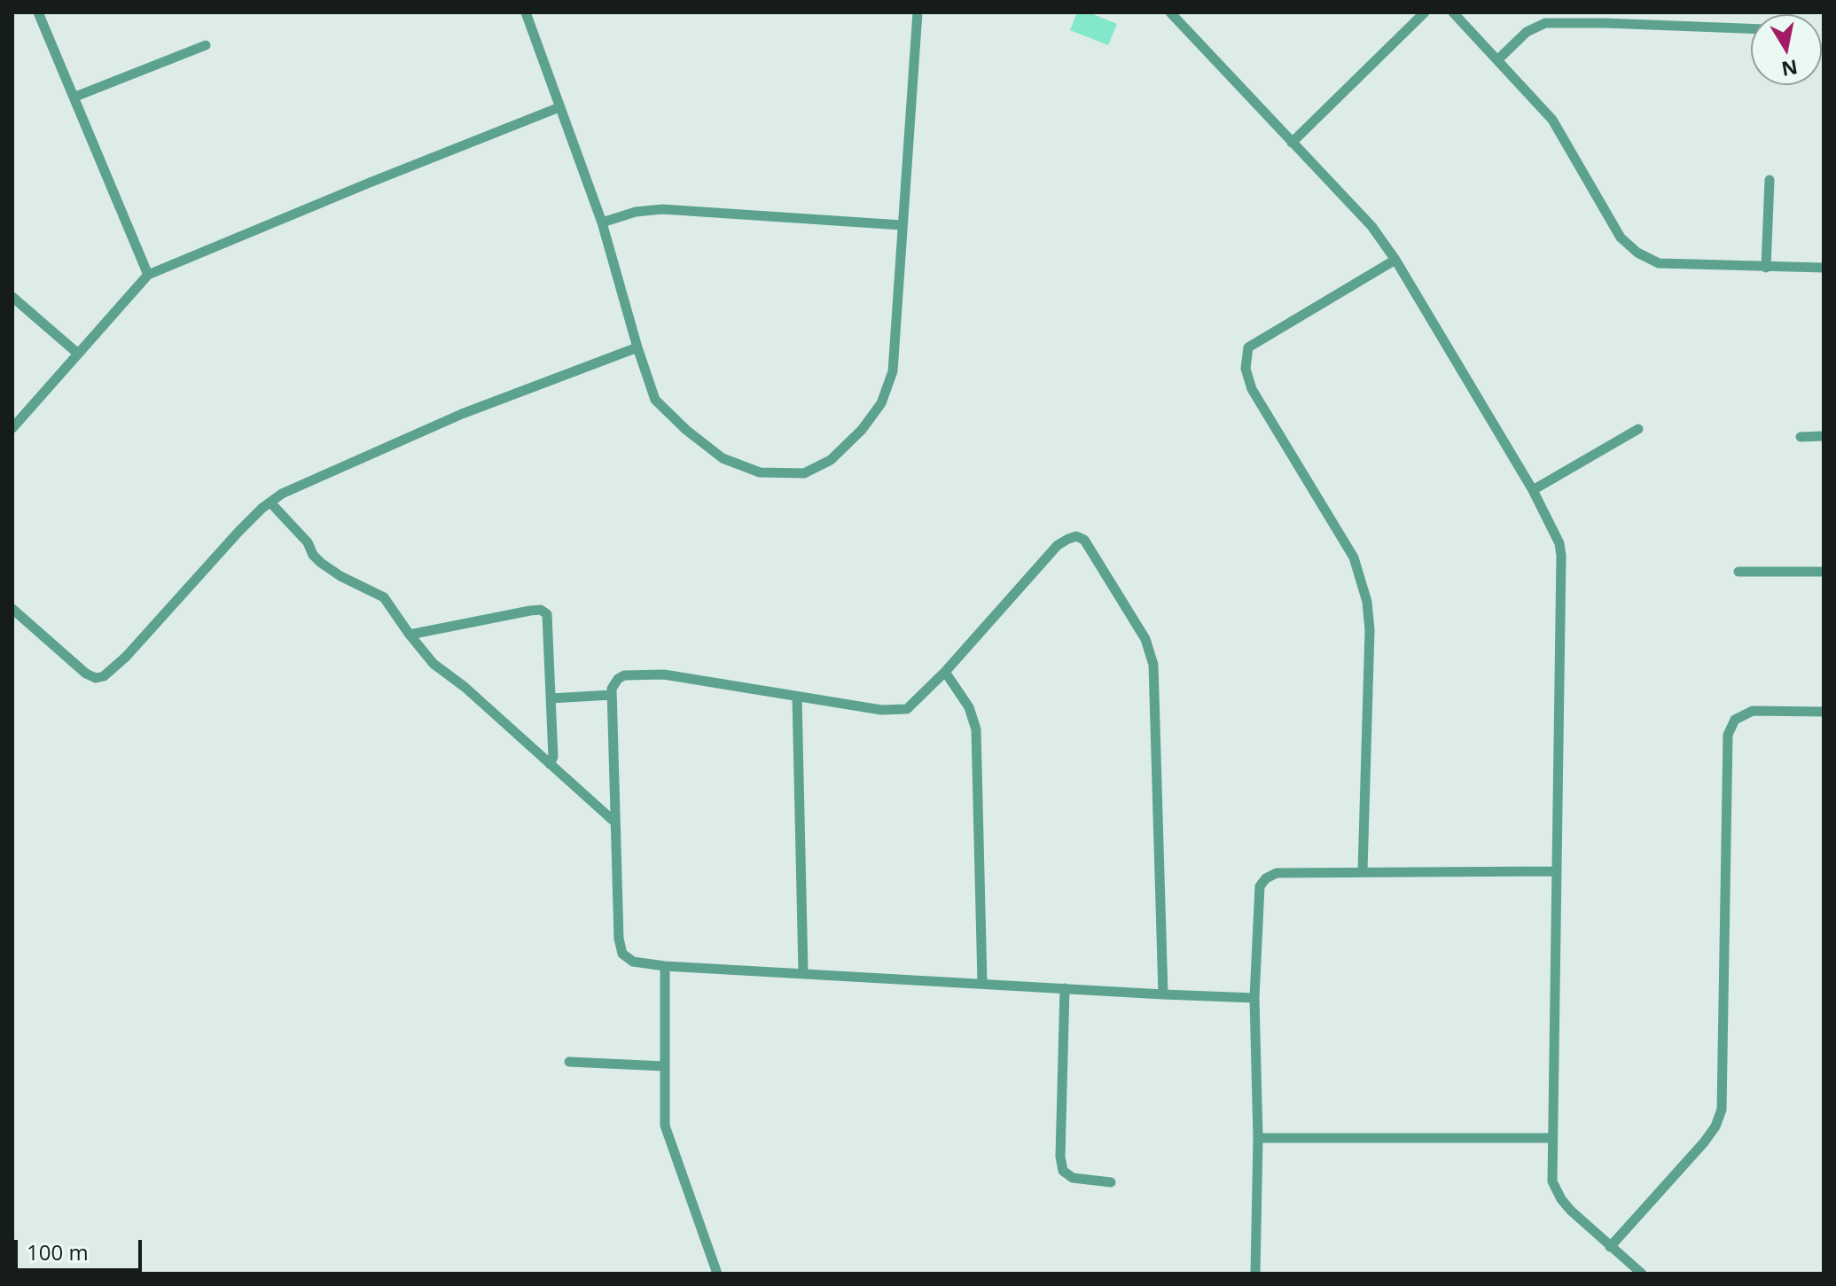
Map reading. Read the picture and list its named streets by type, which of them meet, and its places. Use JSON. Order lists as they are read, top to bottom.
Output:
{
  "scale_bar": "100 m",
  "north": "bottom"
}
